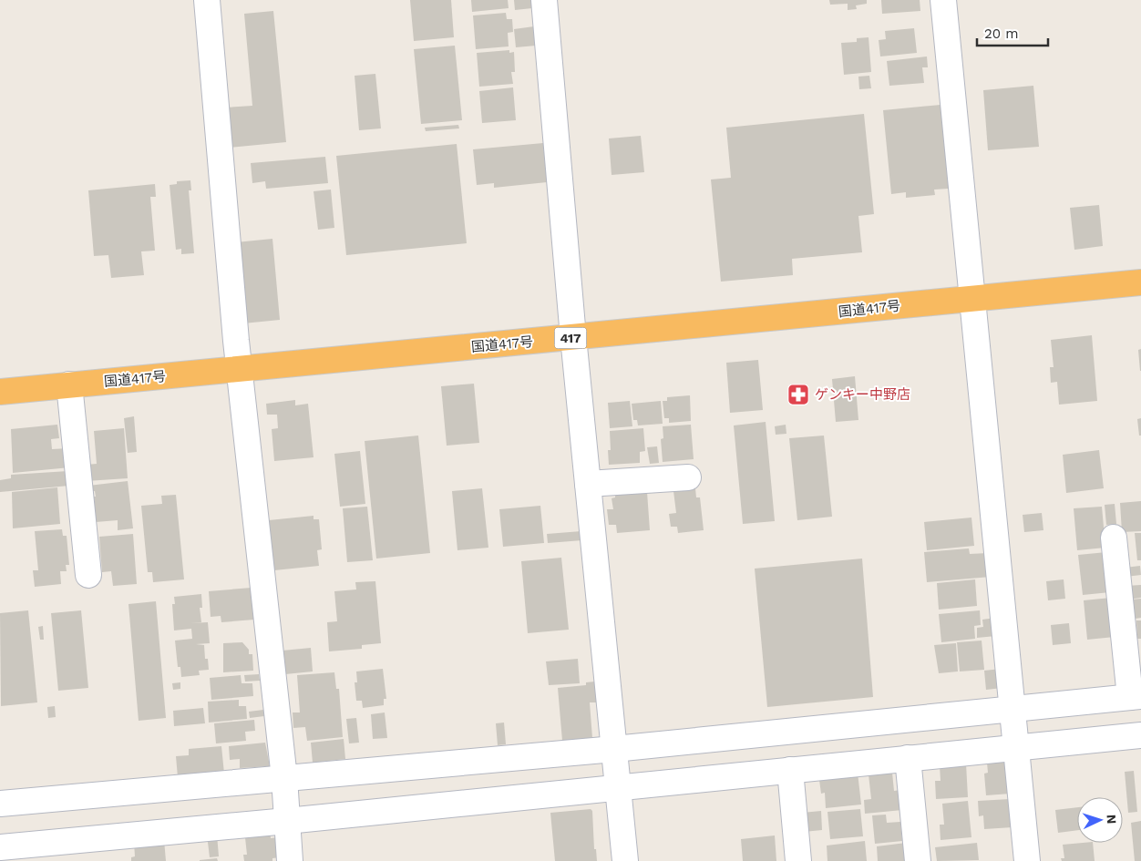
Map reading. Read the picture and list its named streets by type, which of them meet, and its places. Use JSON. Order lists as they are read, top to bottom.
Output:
{
  "streets": {
    "highway": ["国道417号", "417"]
  },
  "places": {
    "pharmacy": ["ゲンキー中野店"]
  },
  "scale_bar": "20 m",
  "north": "right"
}
